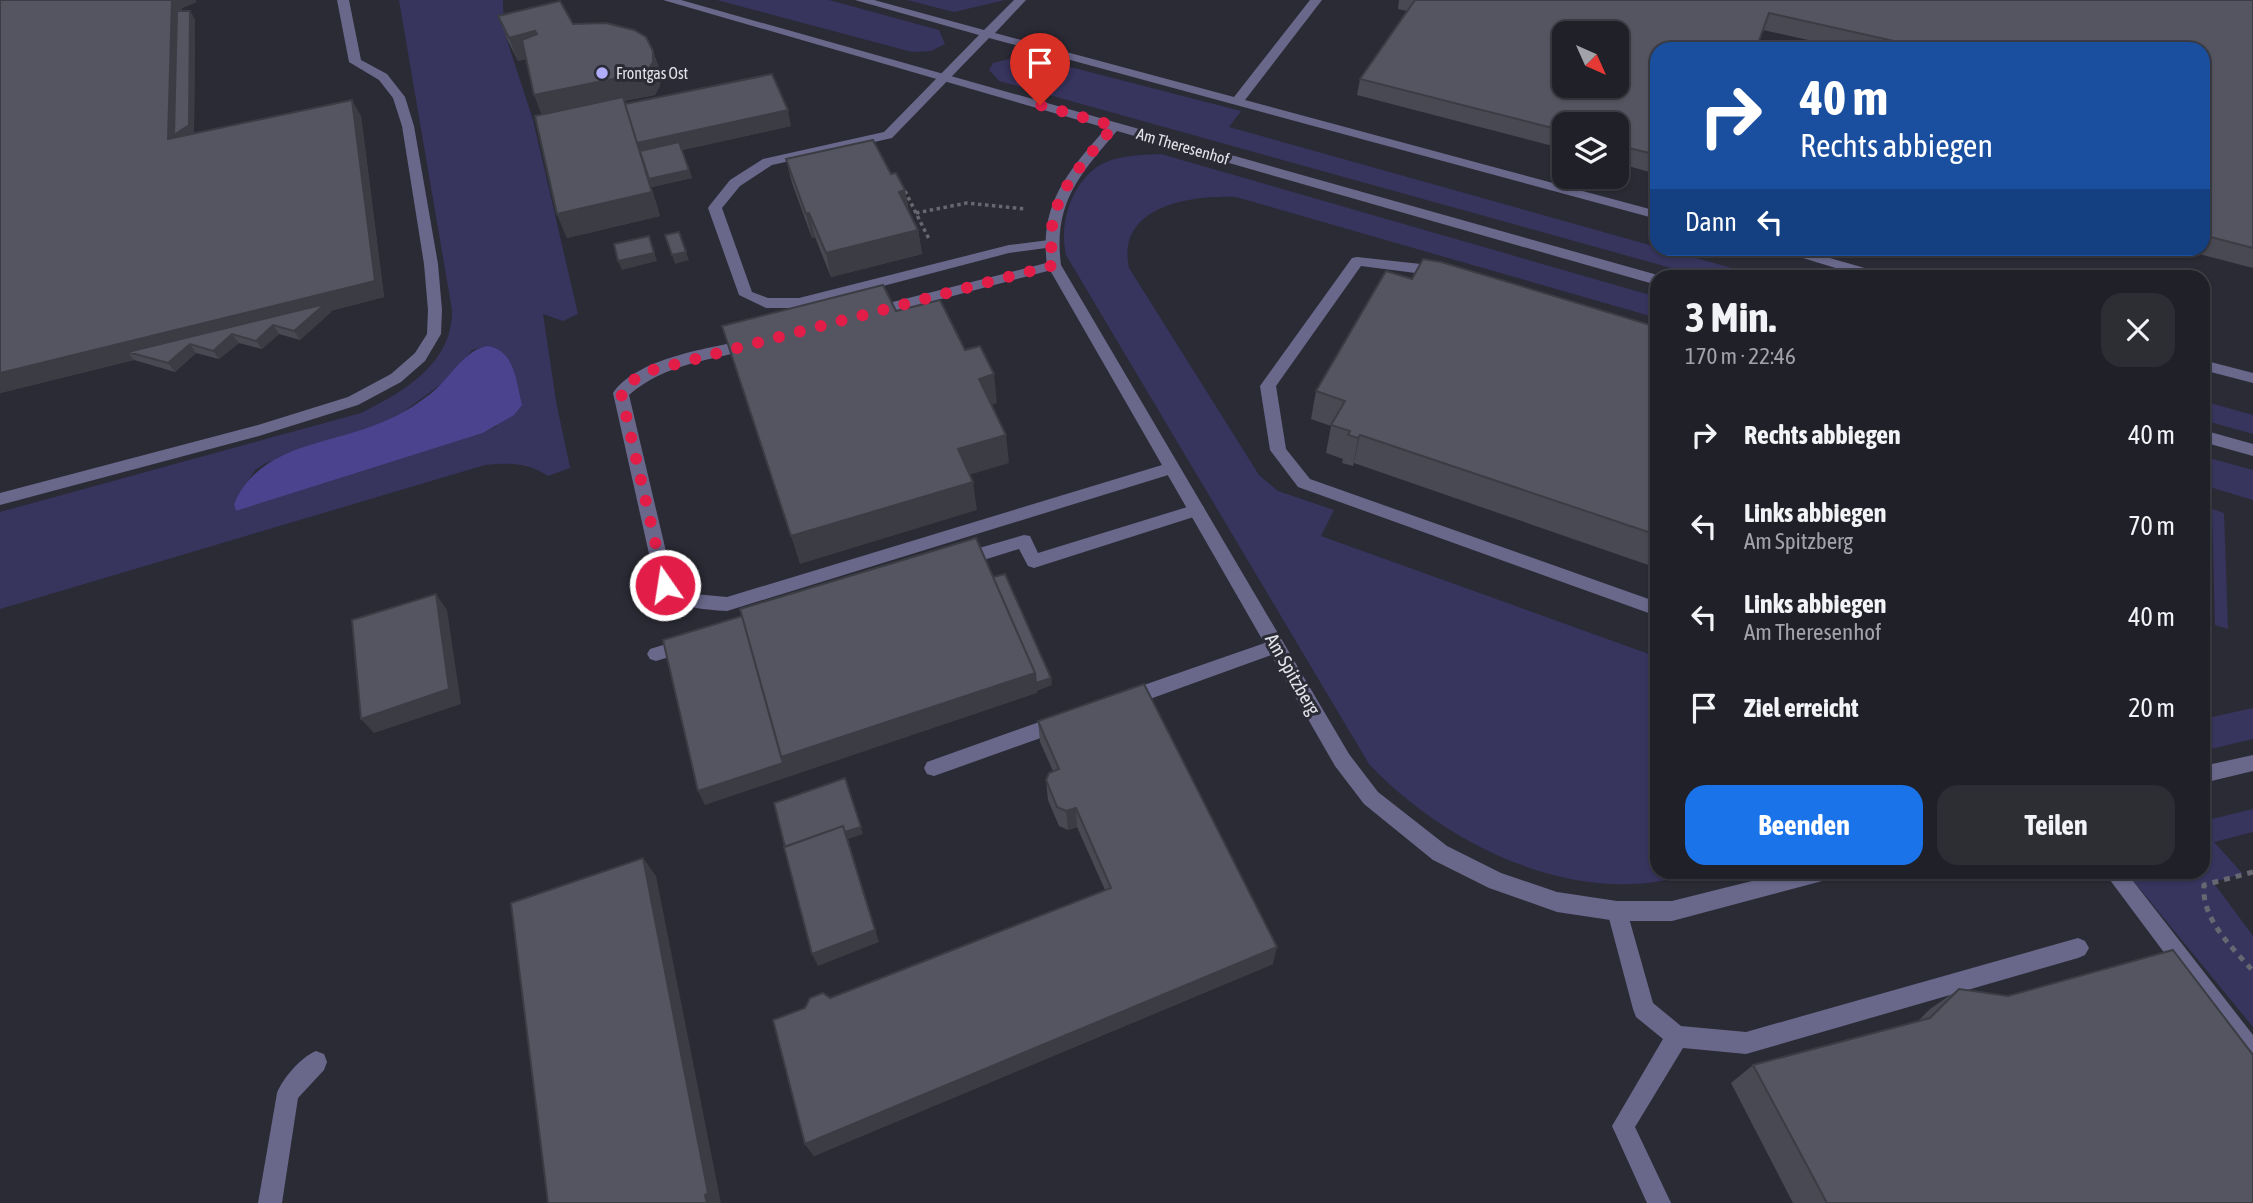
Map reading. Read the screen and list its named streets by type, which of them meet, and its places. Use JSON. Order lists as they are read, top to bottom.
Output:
{
  "streets": {
    "street": ["Am Theresenhof", "Am Spitzberg"]
  },
  "crossings": [
    ["Am Theresenhof", "Am Spitzberg"]
  ],
  "places": ["Frontgas Ost"],
  "north": "bottom right",
  "page": {
    "turn": ["40 m", "Rechts abbiegen"],
    "then": "Dann",
    "heading": ["3 Min.", "170 m · 22:46"],
    "list": [
      {
        "name": "Rechts abbiegen",
        "value": "40 m"
      },
      {
        "name": "Links abbiegen",
        "note": "Am Spitzberg",
        "value": "70 m"
      },
      {
        "name": "Links abbiegen",
        "note": "Am Theresenhof",
        "value": "40 m"
      },
      {
        "name": "Ziel erreicht",
        "value": "20 m"
      }
    ],
    "buttons": ["Beenden", "Teilen"]
  }
}
